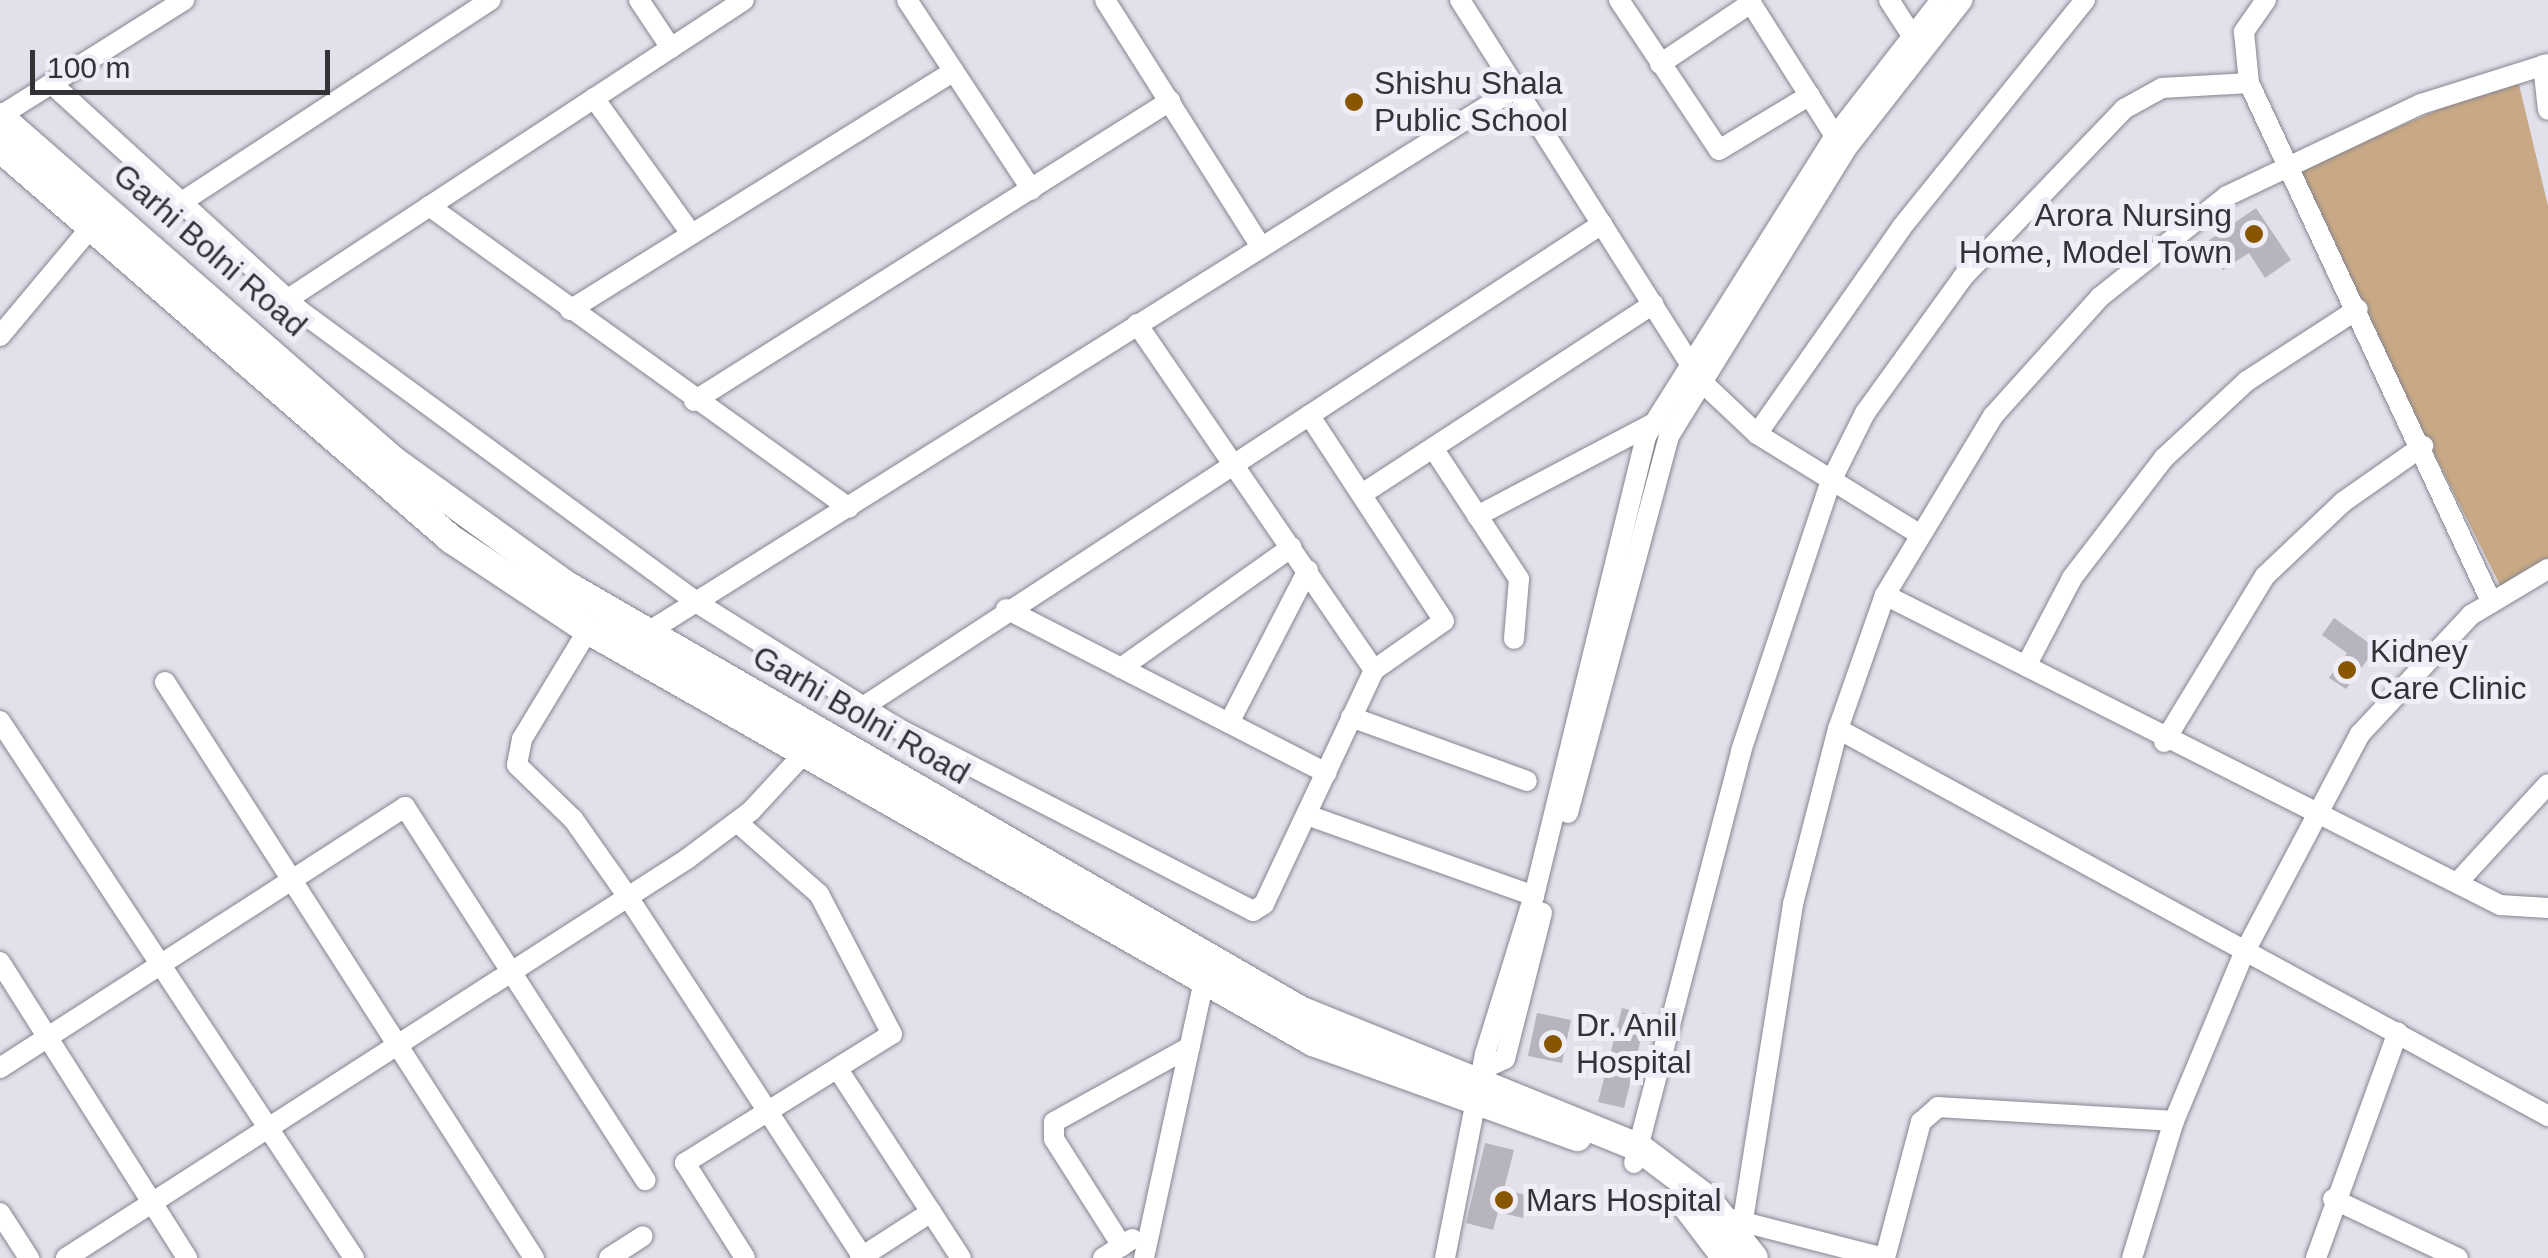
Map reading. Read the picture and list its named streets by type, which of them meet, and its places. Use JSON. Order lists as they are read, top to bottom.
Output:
{
  "streets": {
    "main road": ["Garhi Bolni Road"]
  },
  "places": [
    "Shishu Shala Public School",
    "Arora Nursing Home, Model Town",
    "Kidney Care Clinic",
    "Dr. Anil Hospital",
    "Mars Hospital"
  ],
  "scale_bar": "100 m"
}
